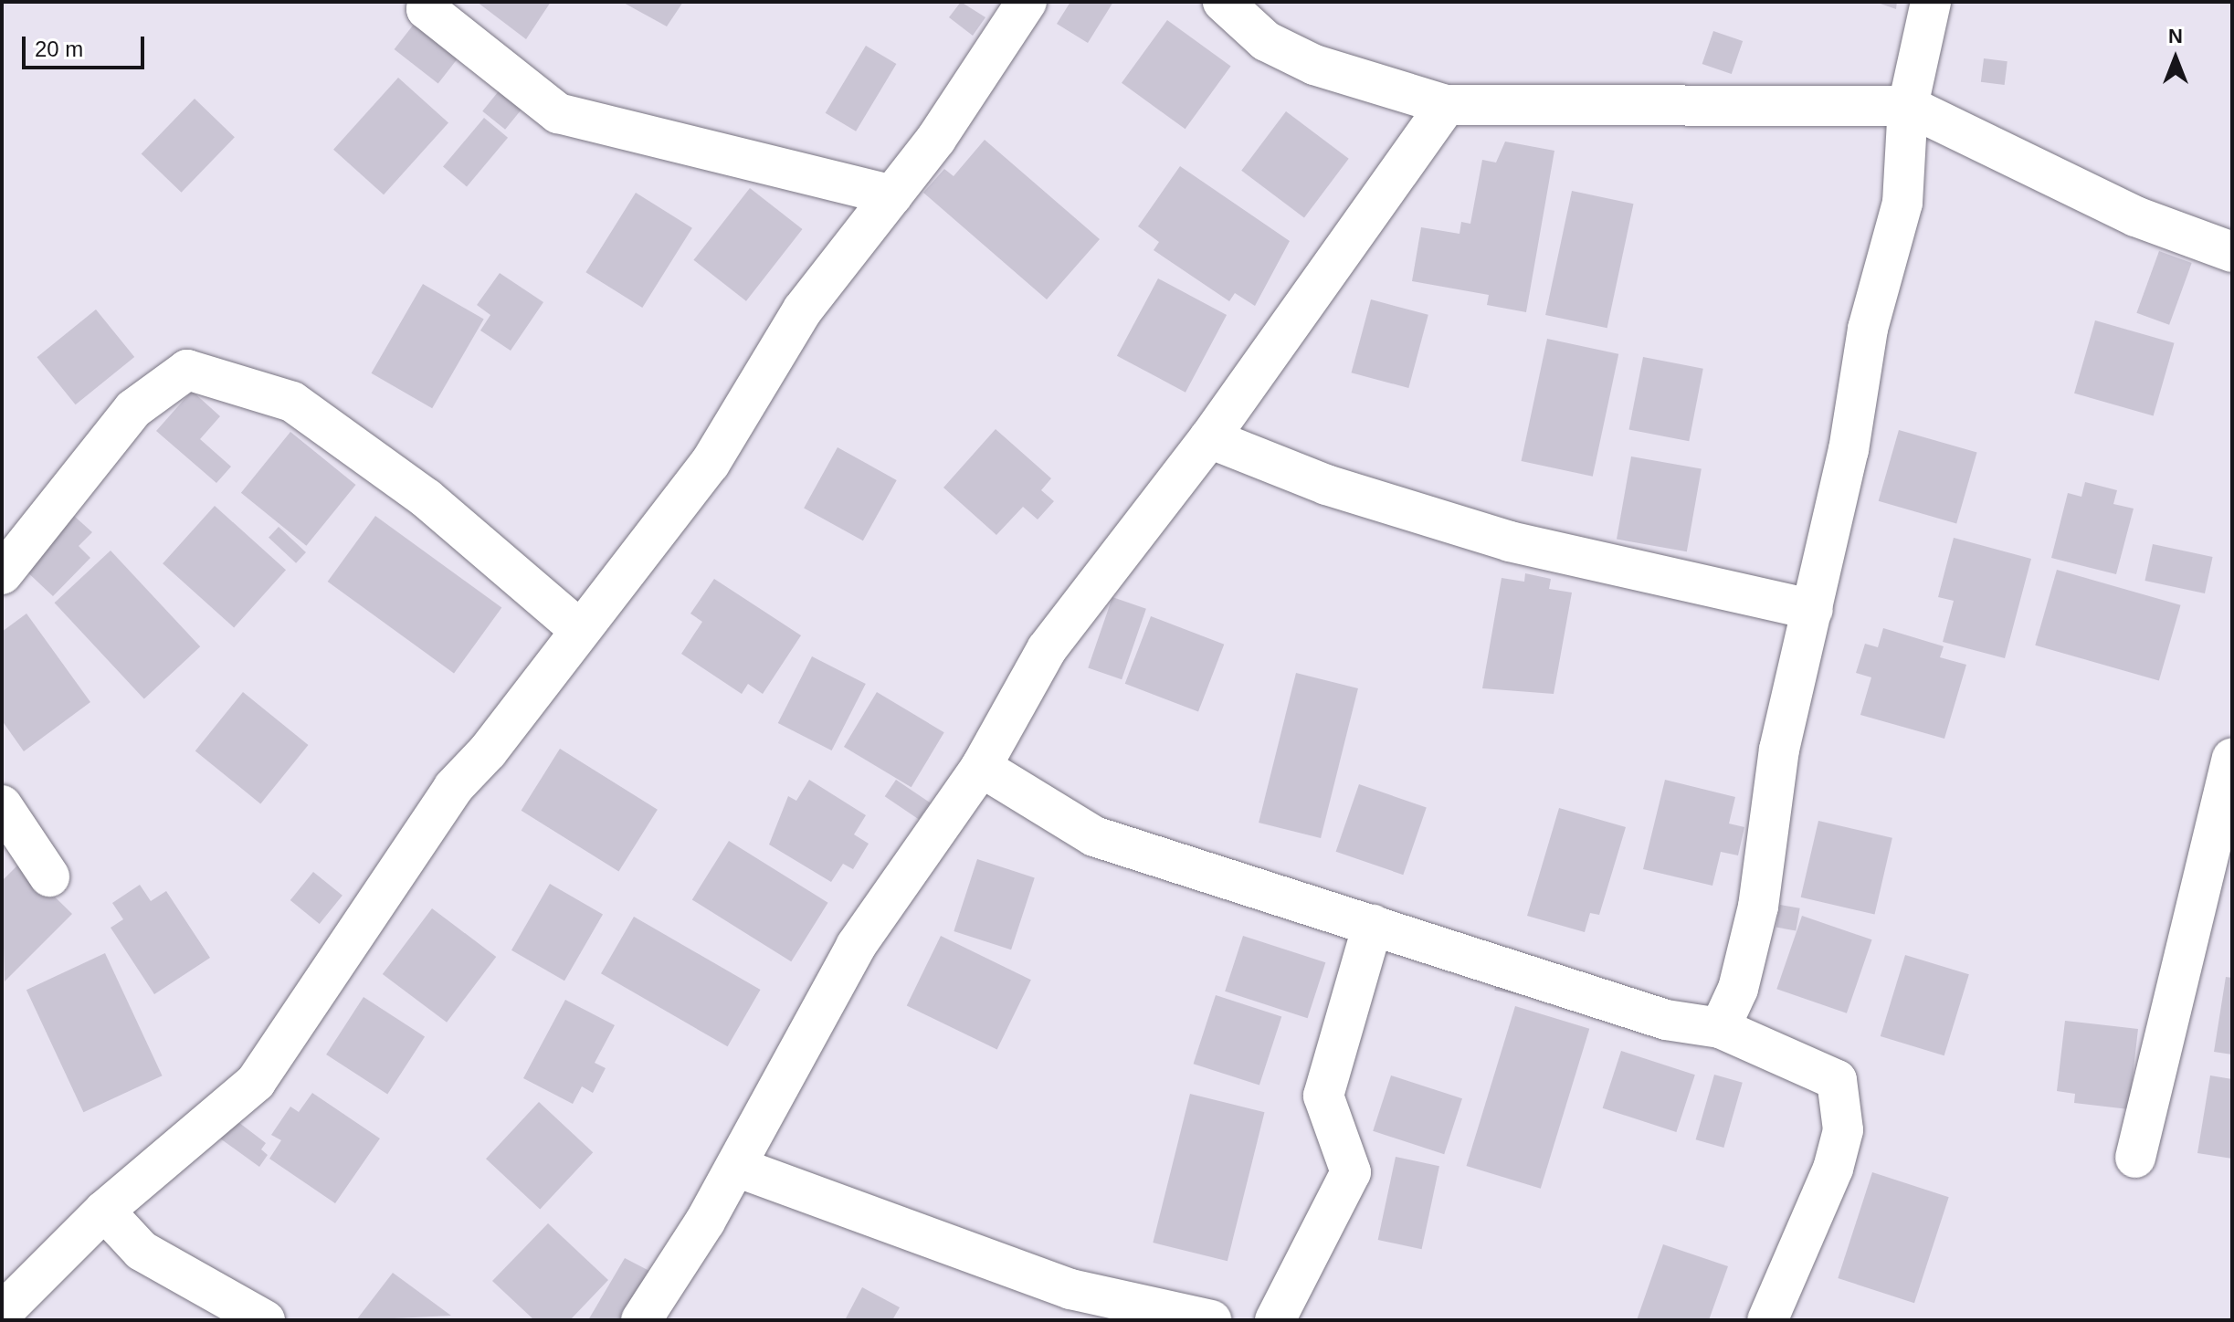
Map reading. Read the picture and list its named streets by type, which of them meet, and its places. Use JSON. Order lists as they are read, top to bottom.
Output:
{
  "scale_bar": "20 m",
  "north": "top"
}
